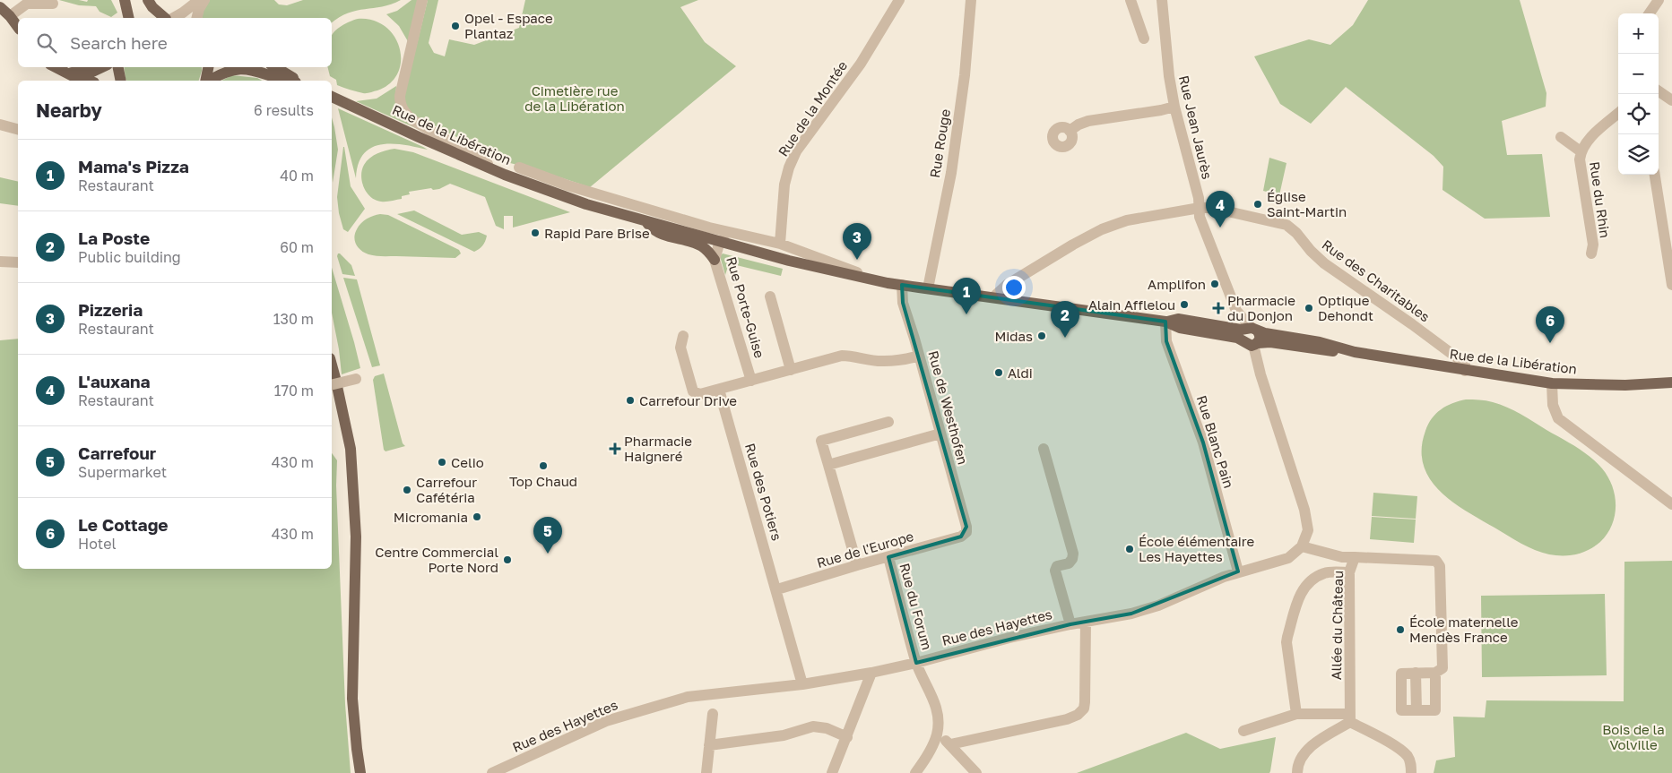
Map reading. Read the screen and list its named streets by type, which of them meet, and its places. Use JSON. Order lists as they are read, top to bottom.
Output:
{
  "streets": {
    "main road": ["Rue de la Libération"],
    "street": [
      "Rue de la Montée",
      "Rue Jean Jaurès",
      "Rue Rouge",
      "Rue du Rhin",
      "Rue des Charitables",
      "Rue Porte-Guise",
      "Rue de Westhofen",
      "Rue Blanc Pain",
      "Rue des Potiers",
      "Rue de l'Europe",
      "Rue du Forum",
      "Allée du Château",
      "Rue des Hayettes"
    ]
  },
  "crossings": [
    ["Rue de la Montée", "Rue de la Libération"],
    ["Rue Jean Jaurès", "Rue de la Libération"],
    ["Rue Jean Jaurès", "Rue des Charitables"],
    ["Rue de la Libération", "Rue Rouge"],
    ["Rue de la Libération", "Rue des Charitables"],
    ["Rue de la Libération", "Rue Porte-Guise"],
    ["Rue de la Libération", "Rue de Westhofen"],
    ["Rue de la Libération", "Rue Blanc Pain"],
    ["Rue de Westhofen", "Rue de l'Europe"],
    ["Rue Blanc Pain", "Rue des Hayettes"],
    ["Rue des Potiers", "Rue de l'Europe"],
    ["Rue des Potiers", "Rue des Hayettes"],
    ["Rue de l'Europe", "Rue du Forum"],
    ["Rue du Forum", "Rue des Hayettes"],
    ["Allée du Château", "Rue des Hayettes"]
  ],
  "parks": ["Cimetière rue de la Libération", "Bois de la Volville"],
  "places": {
    "other": [
      "Opel - Espace Plantaz",
      "Église Saint-Martin",
      "Rapid Pare Brise",
      "Amplifon",
      "Alain Afflelou",
      "Optique Dehondt",
      "Midas",
      "Aldi",
      "Carrefour Drive",
      "Celio",
      "Top Chaud",
      "Carrefour Cafétéria",
      "Micromania",
      "École élémentaire Les Hayettes",
      "Centre Commercial Porte Nord",
      "École maternelle Mendès France"
    ],
    "health": ["Pharmacie du Donjon", "Pharmacie Haigneré"]
  },
  "page": {
    "map_buttons": ["+", "−"],
    "search": "Search here",
    "heading": ["Nearby", "6 results"],
    "list": [
      {
        "mark": "1",
        "name": "Mama's Pizza",
        "note": "Restaurant",
        "value": "40 m"
      },
      {
        "mark": "2",
        "name": "La Poste",
        "note": "Public building",
        "value": "60 m"
      },
      {
        "mark": "3",
        "name": "Pizzeria",
        "note": "Restaurant",
        "value": "130 m"
      },
      {
        "mark": "4",
        "name": "L'auxana",
        "note": "Restaurant",
        "value": "170 m"
      },
      {
        "mark": "5",
        "name": "Carrefour",
        "note": "Supermarket",
        "value": "430 m"
      },
      {
        "mark": "6",
        "name": "Le Cottage",
        "note": "Hotel",
        "value": "430 m"
      }
    ],
    "pins": [
      "4",
      "3",
      "1",
      "2",
      "6",
      "5"
    ]
  }
}
